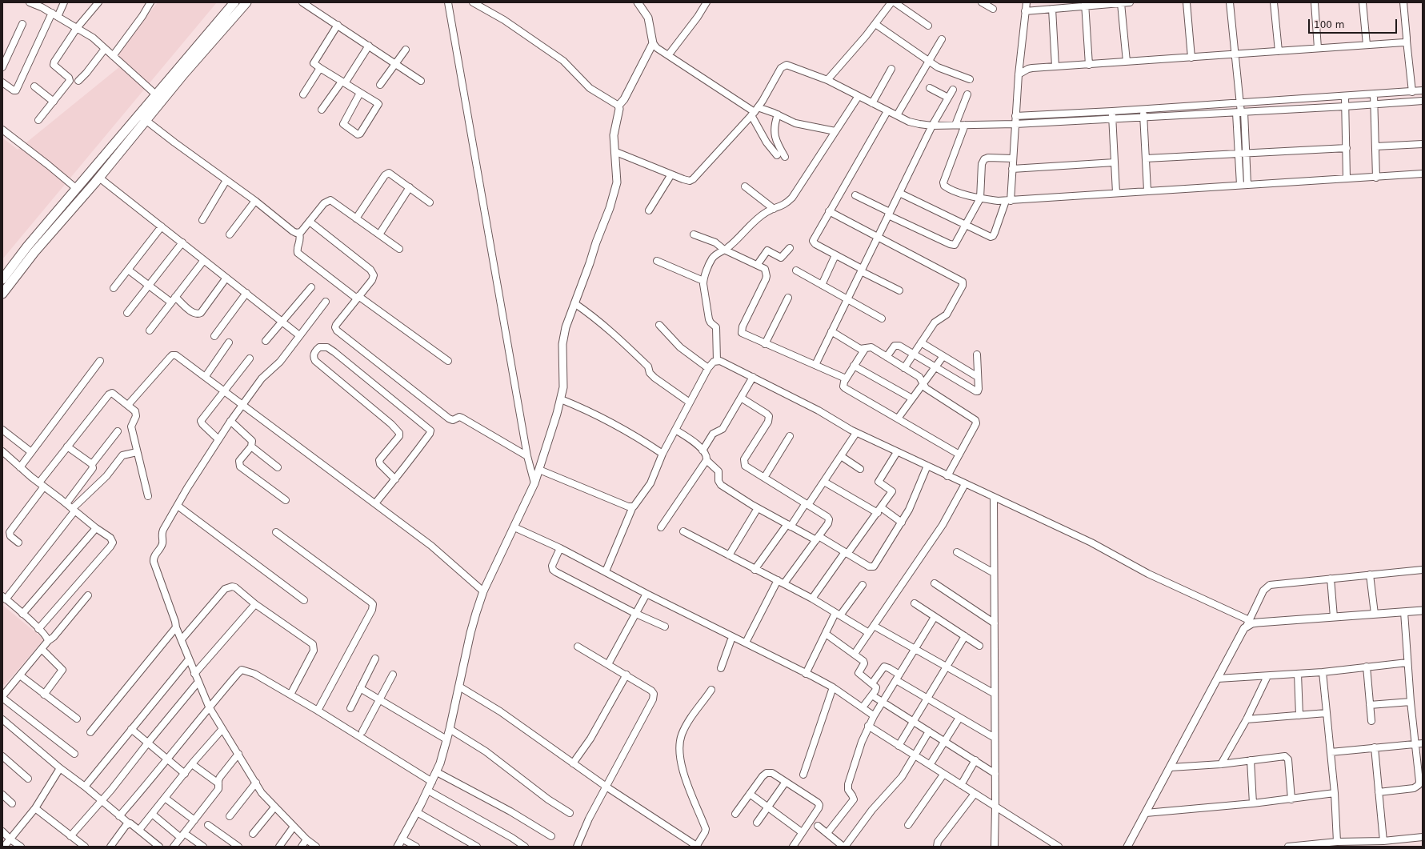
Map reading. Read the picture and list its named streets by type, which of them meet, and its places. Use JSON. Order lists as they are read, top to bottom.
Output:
{
  "scale_bar": "100 m"
}
